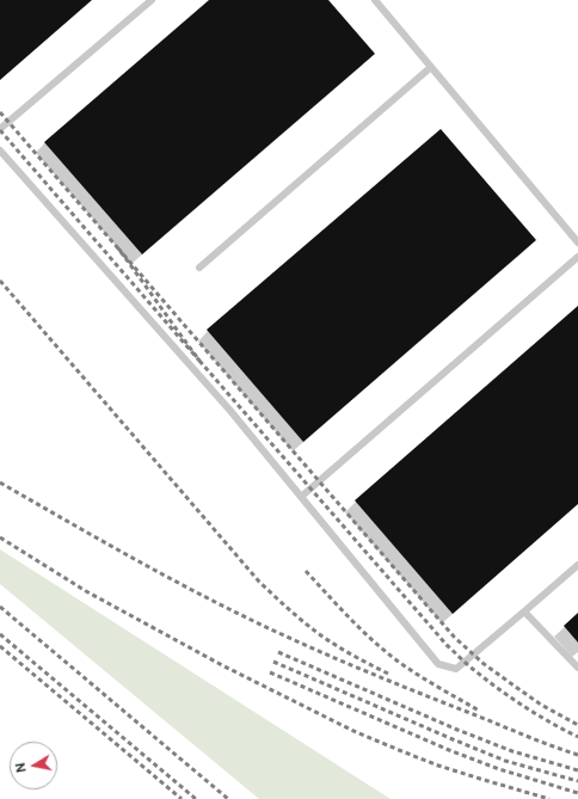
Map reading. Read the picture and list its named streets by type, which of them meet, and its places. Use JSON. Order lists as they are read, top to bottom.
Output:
{
  "north": "left"
}
